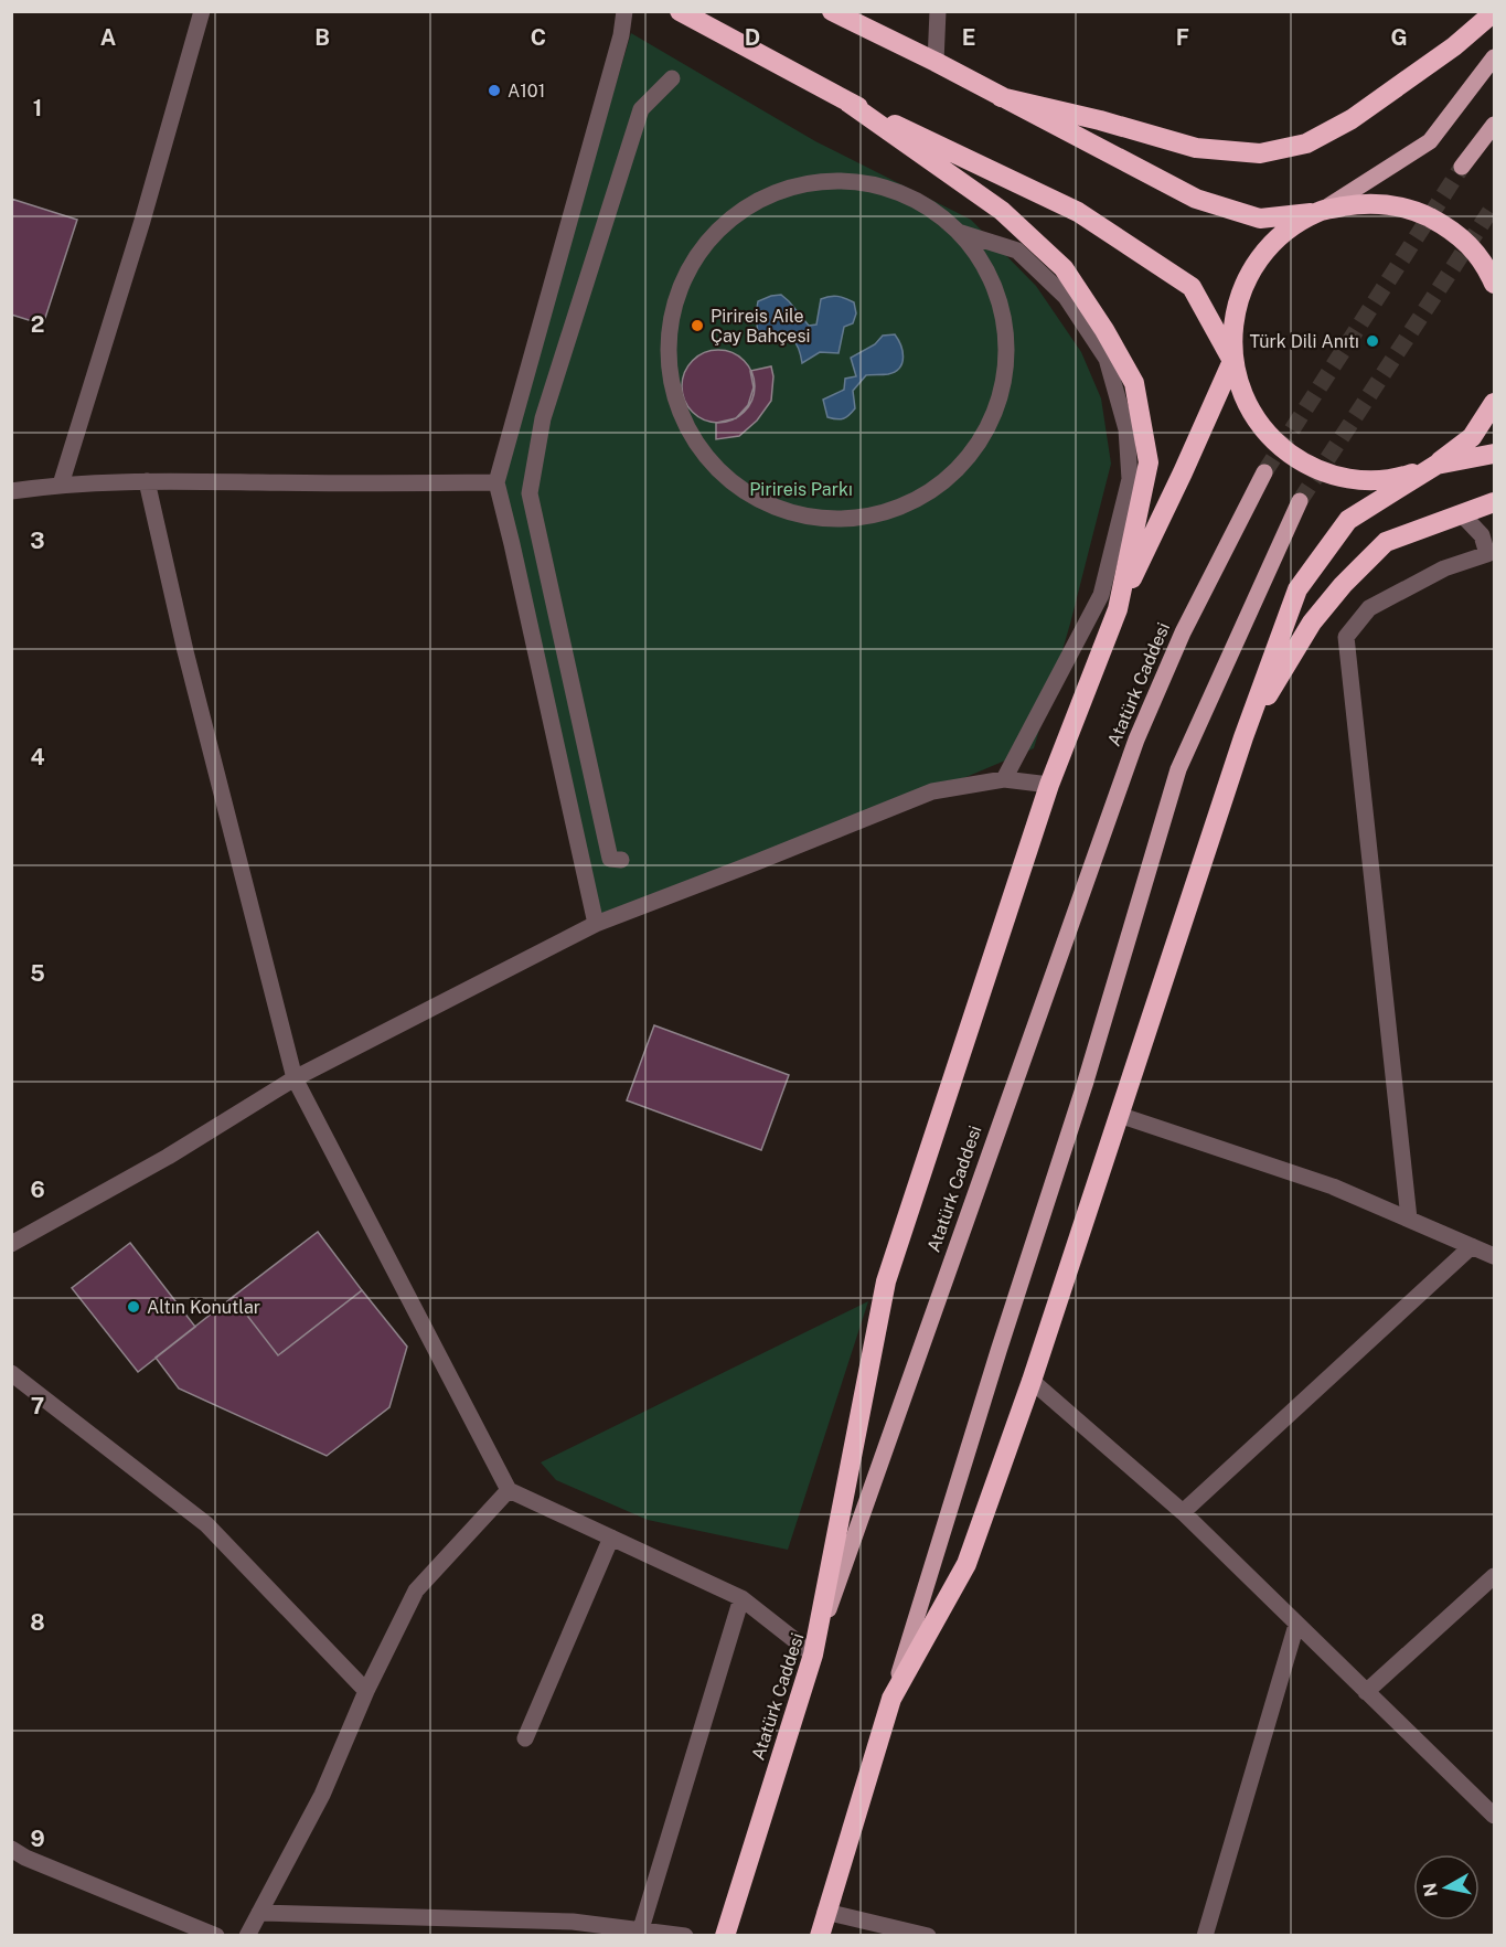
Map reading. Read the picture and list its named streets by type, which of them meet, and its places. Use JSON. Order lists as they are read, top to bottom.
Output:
{
  "streets": {
    "highway": ["Atatürk Caddesi"]
  },
  "parks": ["Pirireis Parkı"],
  "places": [
    "A101",
    "Pirireis Aile Çay Bahçesi",
    "Türk Dili Anıtı",
    "Altın Konutlar"
  ],
  "north": "left",
  "grid": {
    "columns": [
      "A",
      "B",
      "C",
      "D",
      "E",
      "F",
      "G"
    ],
    "rows": [
      "1",
      "2",
      "3",
      "4",
      "5",
      "6",
      "7",
      "8",
      "9"
    ]
  }
}
